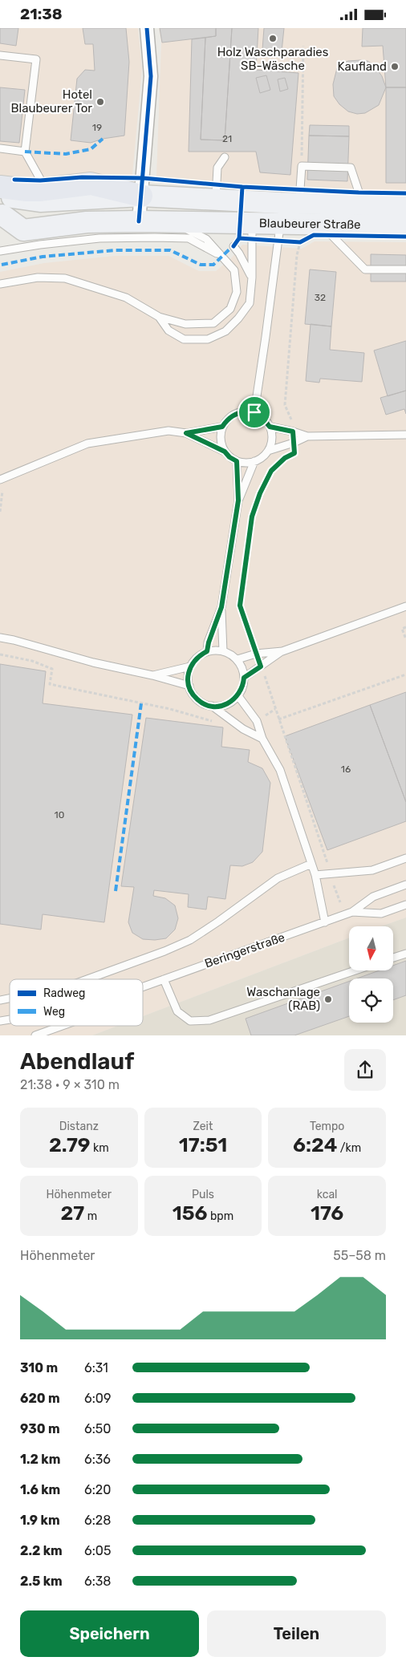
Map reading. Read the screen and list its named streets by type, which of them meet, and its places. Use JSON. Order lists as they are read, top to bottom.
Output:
{
  "streets": {
    "main road": ["Blaubeurer Straße"],
    "lane": ["Beringerstraße"]
  },
  "places": [
    "Holz Waschparadies SB-Wäsche",
    "Kaufland",
    "Hotel Blaubeurer Tor",
    "Waschanlage (RAB)"
  ],
  "house_numbers": [
    "19",
    "21",
    "32",
    "16",
    "10"
  ],
  "legend": ["Radweg", "Weg"],
  "north": "bottom",
  "page": {
    "status": "21:38",
    "heading": ["Abendlauf", "21:38 · 9 × 310 m"],
    "stats": [
      ["Distanz", "2.79 km"],
      ["Zeit", "17:51"],
      ["Tempo", "6:24 /km"],
      ["Höhenmeter", "27 m"],
      ["Puls", "156 bpm"],
      ["kcal", "176"]
    ],
    "chart": ["Höhenmeter", "55–58 m"],
    "list": [
      {
        "name": "310 m",
        "note": "6:31"
      },
      {
        "name": "620 m",
        "note": "6:09"
      },
      {
        "name": "930 m",
        "note": "6:50"
      },
      {
        "name": "1.2 km",
        "note": "6:36"
      },
      {
        "name": "1.6 km",
        "note": "6:20"
      },
      {
        "name": "1.9 km",
        "note": "6:28"
      },
      {
        "name": "2.2 km",
        "note": "6:05"
      },
      {
        "name": "2.5 km",
        "note": "6:38"
      }
    ],
    "buttons": ["Speichern", "Teilen"]
  }
}
